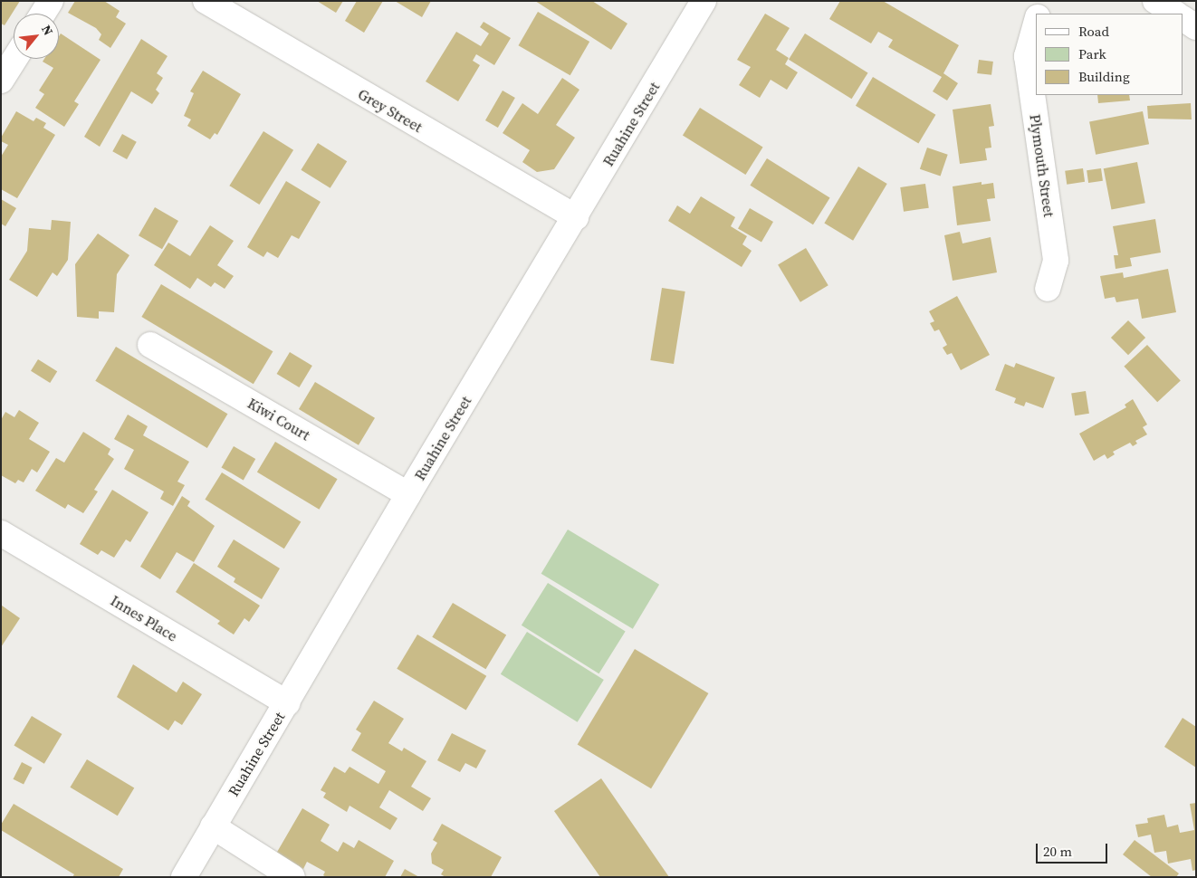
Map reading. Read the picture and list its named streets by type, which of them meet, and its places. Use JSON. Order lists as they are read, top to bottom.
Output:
{
  "streets": {
    "street": [
      "Grey Street",
      "Ruahine Street",
      "Plymouth Street",
      "Kiwi Court",
      "Innes Place"
    ]
  },
  "crossings": [
    ["Grey Street", "Ruahine Street"],
    ["Ruahine Street", "Kiwi Court"],
    ["Ruahine Street", "Innes Place"]
  ],
  "legend": ["Road", "Park", "Building"],
  "scale_bar": "20 m",
  "north": "top right"
}
